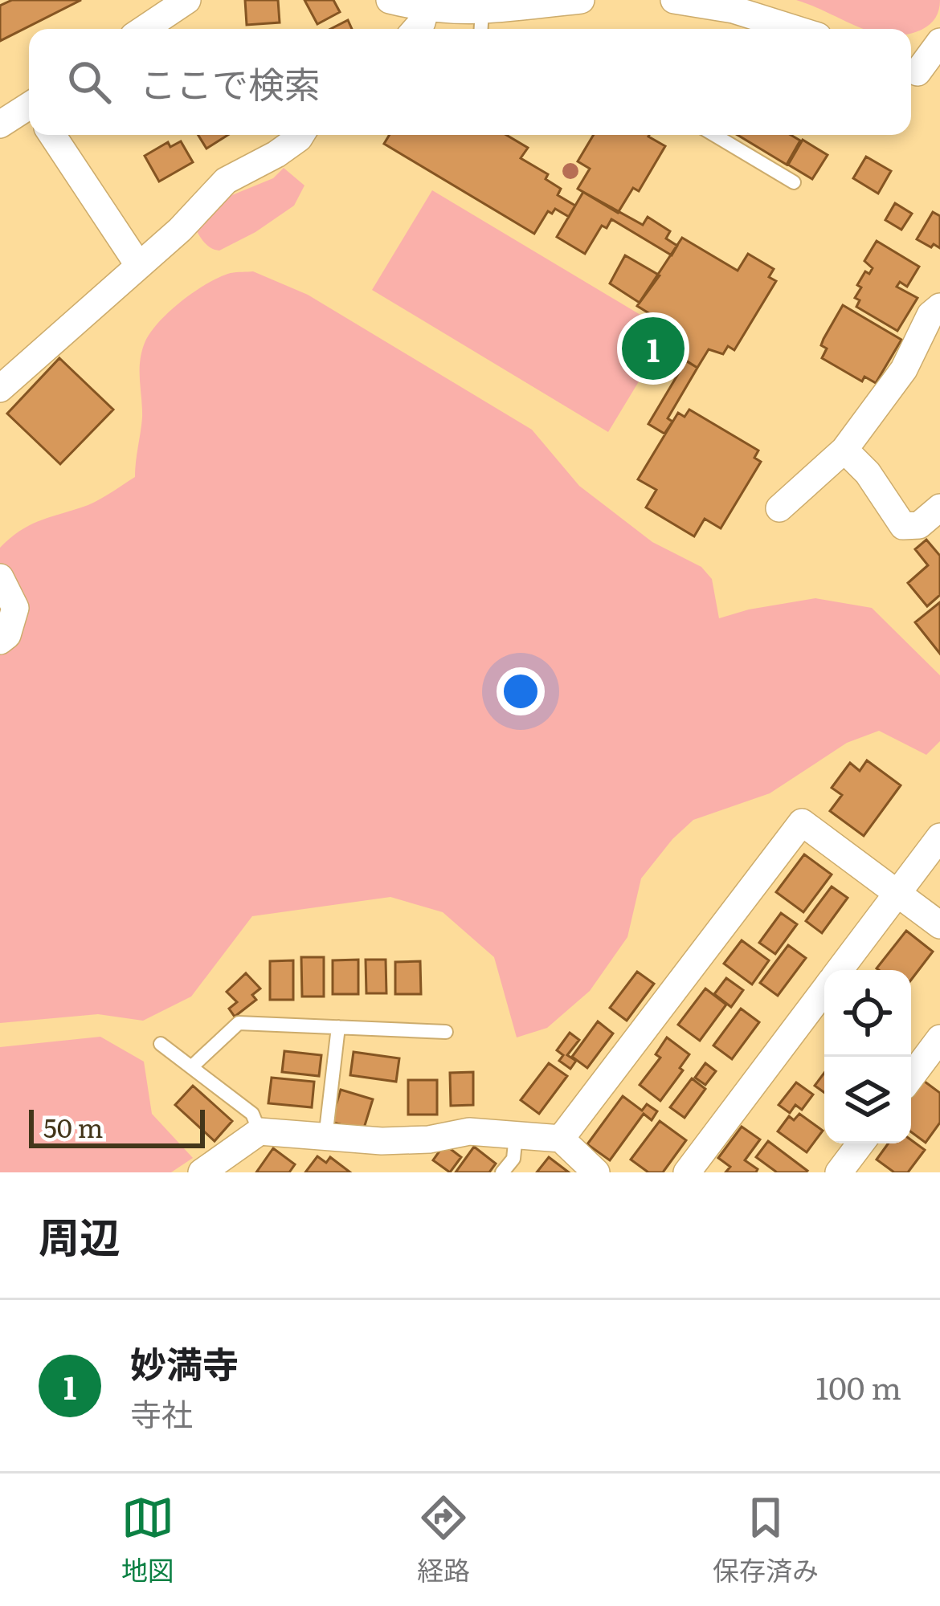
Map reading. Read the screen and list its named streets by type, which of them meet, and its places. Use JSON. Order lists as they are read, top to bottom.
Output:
{
  "scale_bar": "50 m",
  "page": {
    "search": "ここで検索",
    "pins": "1",
    "scale": "50 m",
    "heading": "周辺",
    "list": [
      {
        "mark": "1",
        "name": "妙満寺",
        "note": "寺社",
        "value": "100 m"
      }
    ],
    "nav": ["地図", "経路", "保存済み"]
  }
}
